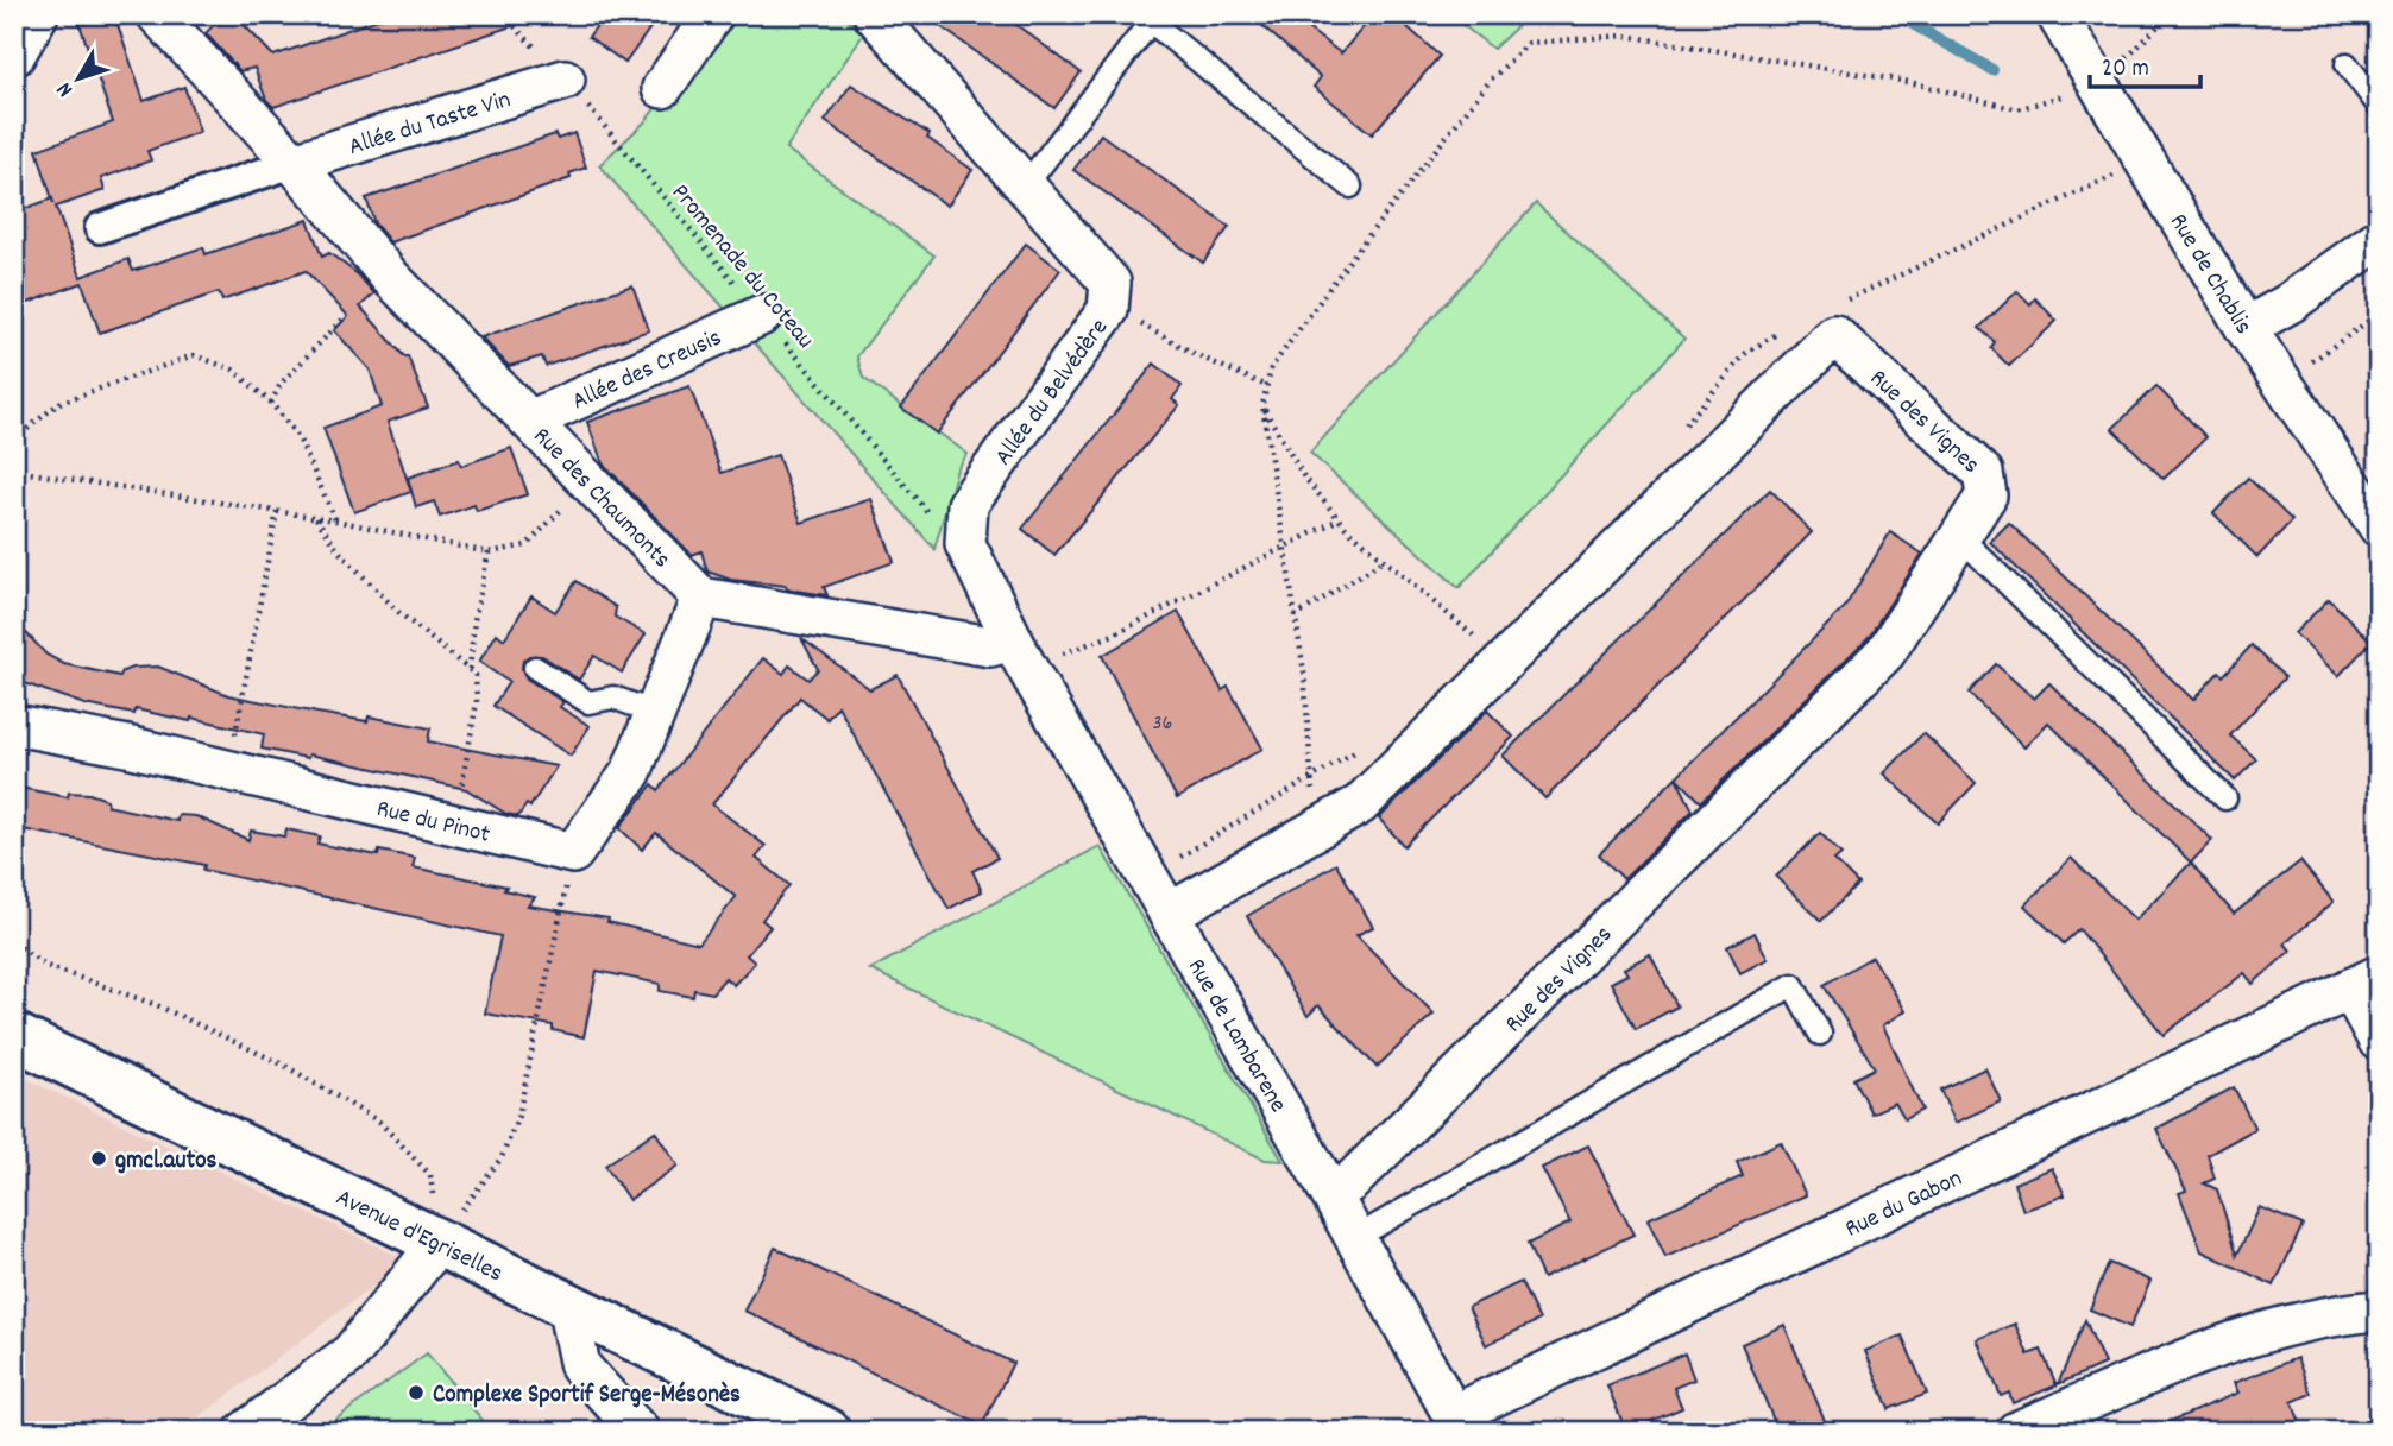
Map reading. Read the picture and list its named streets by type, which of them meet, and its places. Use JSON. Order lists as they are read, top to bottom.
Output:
{
  "streets": {
    "street": [
      "Allée du Taste Vin",
      "Rue de Chablis",
      "Allée des Creusis",
      "Allée du Belvédère",
      "Rue des Vignes",
      "Rue des Chaumonts",
      "Rue du Pinot",
      "Rue de Lambarene",
      "Rue du Gabon",
      "Avenue d'Egriselles"
    ],
    "path": ["Promenade du Coteau"]
  },
  "crossings": [
    ["Allée du Taste Vin", "Promenade du Coteau"],
    ["Allée du Taste Vin", "Rue des Chaumonts"],
    ["Promenade du Coteau", "Allée des Creusis"],
    ["Promenade du Coteau", "Allée du Belvédère"],
    ["Allée des Creusis", "Rue des Chaumonts"],
    ["Rue des Vignes", "Rue de Lambarene"],
    ["Rue de Lambarene", "Rue du Gabon"]
  ],
  "places": ["gmcl.autos", "Complexe Sportif Serge-Mésonès"],
  "house_numbers": ["36"],
  "scale_bar": "20 m",
  "north": "bottom left"
}
